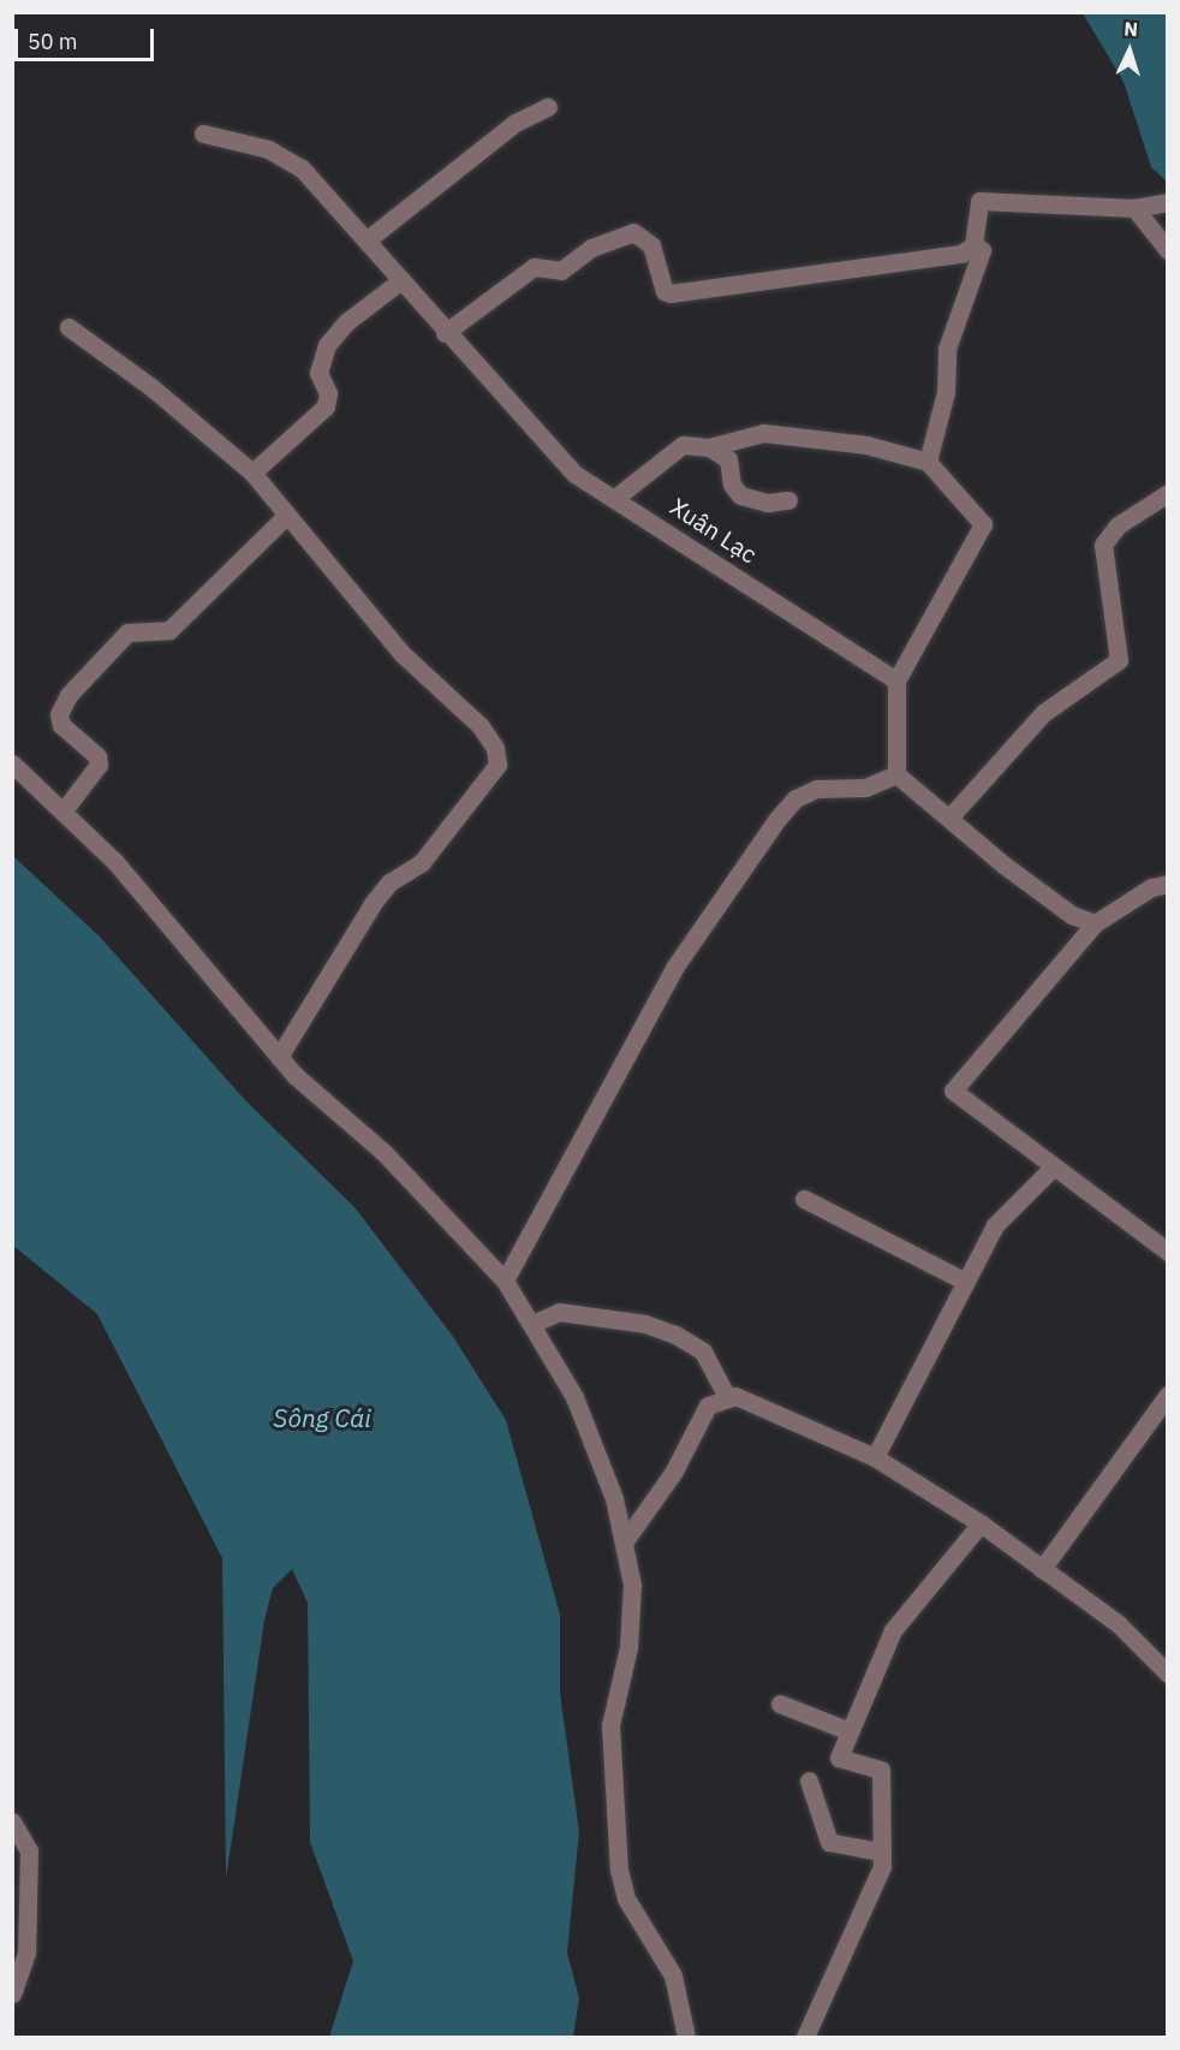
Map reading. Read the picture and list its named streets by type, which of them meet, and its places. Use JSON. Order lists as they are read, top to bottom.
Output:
{
  "streets": {
    "street": ["Xuân Lạc"]
  },
  "water": ["Sông Cái"],
  "scale_bar": "50 m",
  "north": "top"
}
